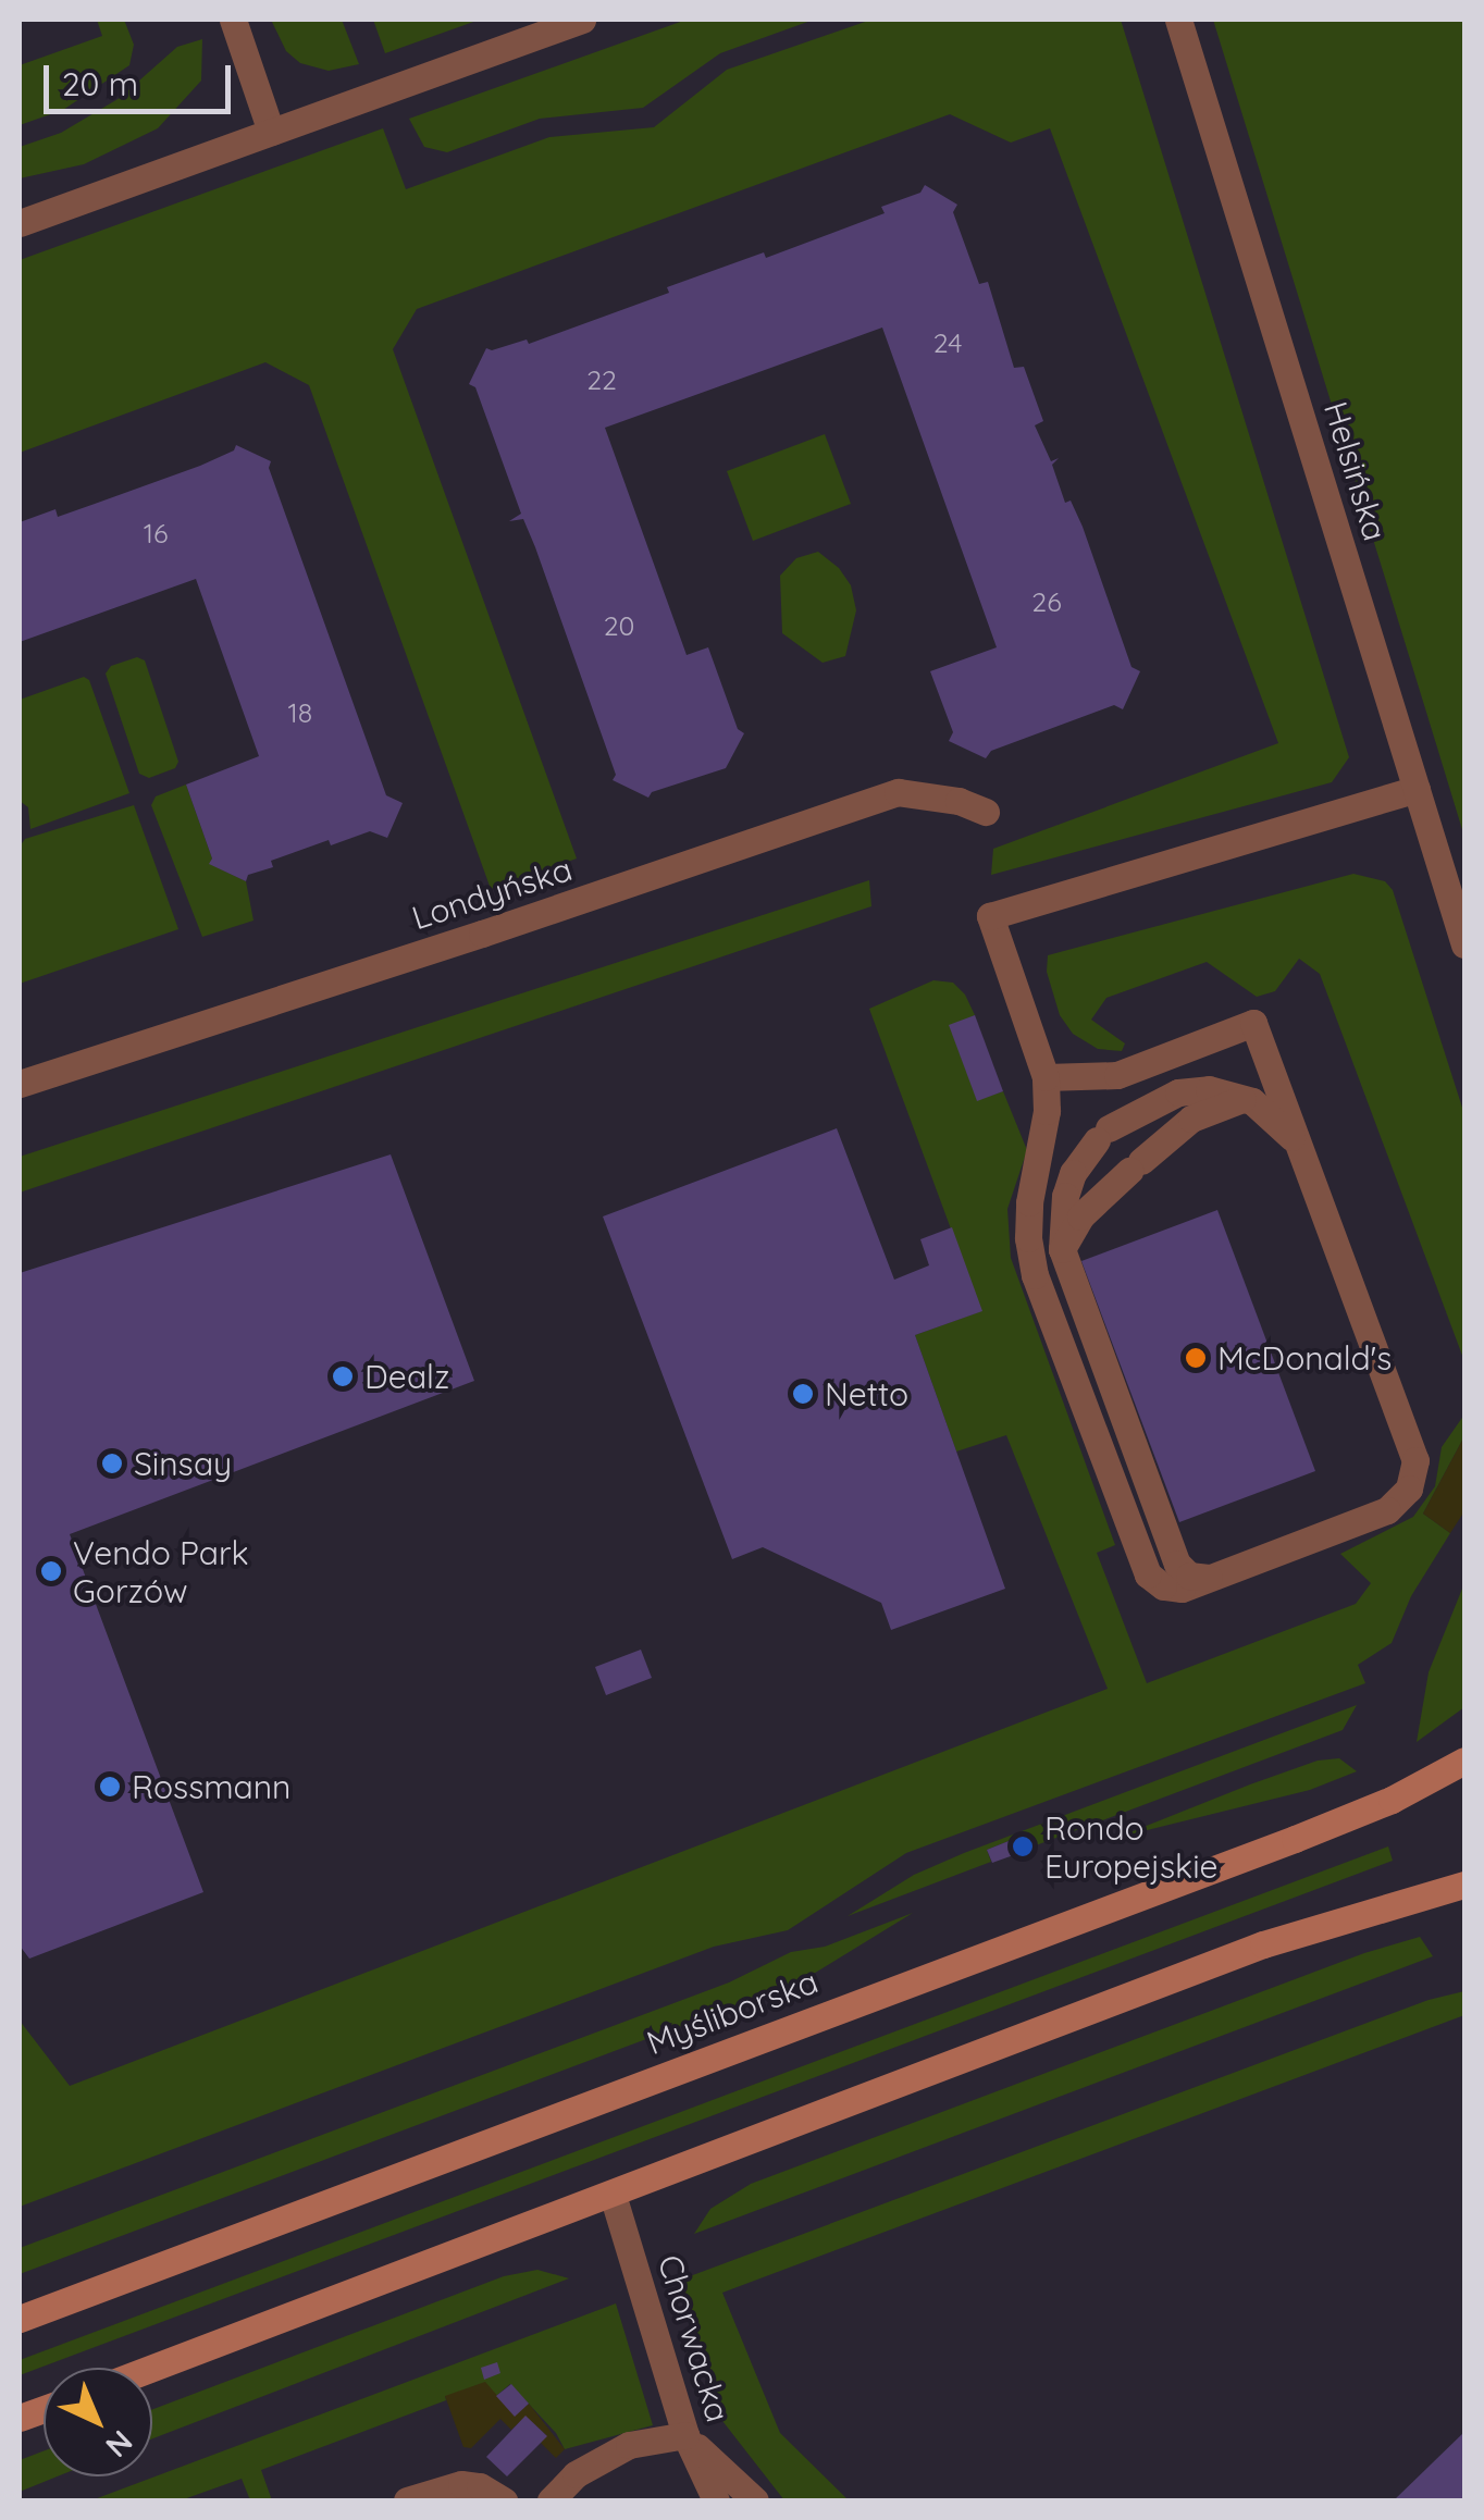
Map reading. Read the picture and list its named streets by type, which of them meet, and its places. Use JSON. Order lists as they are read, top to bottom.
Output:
{
  "streets": {
    "main road": ["Myśliborska"],
    "street": ["Helsińska", "Londyńska", "Chorwacka"]
  },
  "places": [
    "McDonald's",
    "Dealz",
    "Netto",
    "Sinsay",
    "Vendo Park Gorzów",
    "Rossmann",
    "Rondo Europejskie"
  ],
  "house_numbers": [
    "24",
    "22",
    "16",
    "26",
    "20",
    "18"
  ],
  "scale_bar": "20 m",
  "north": "bottom right"
}
